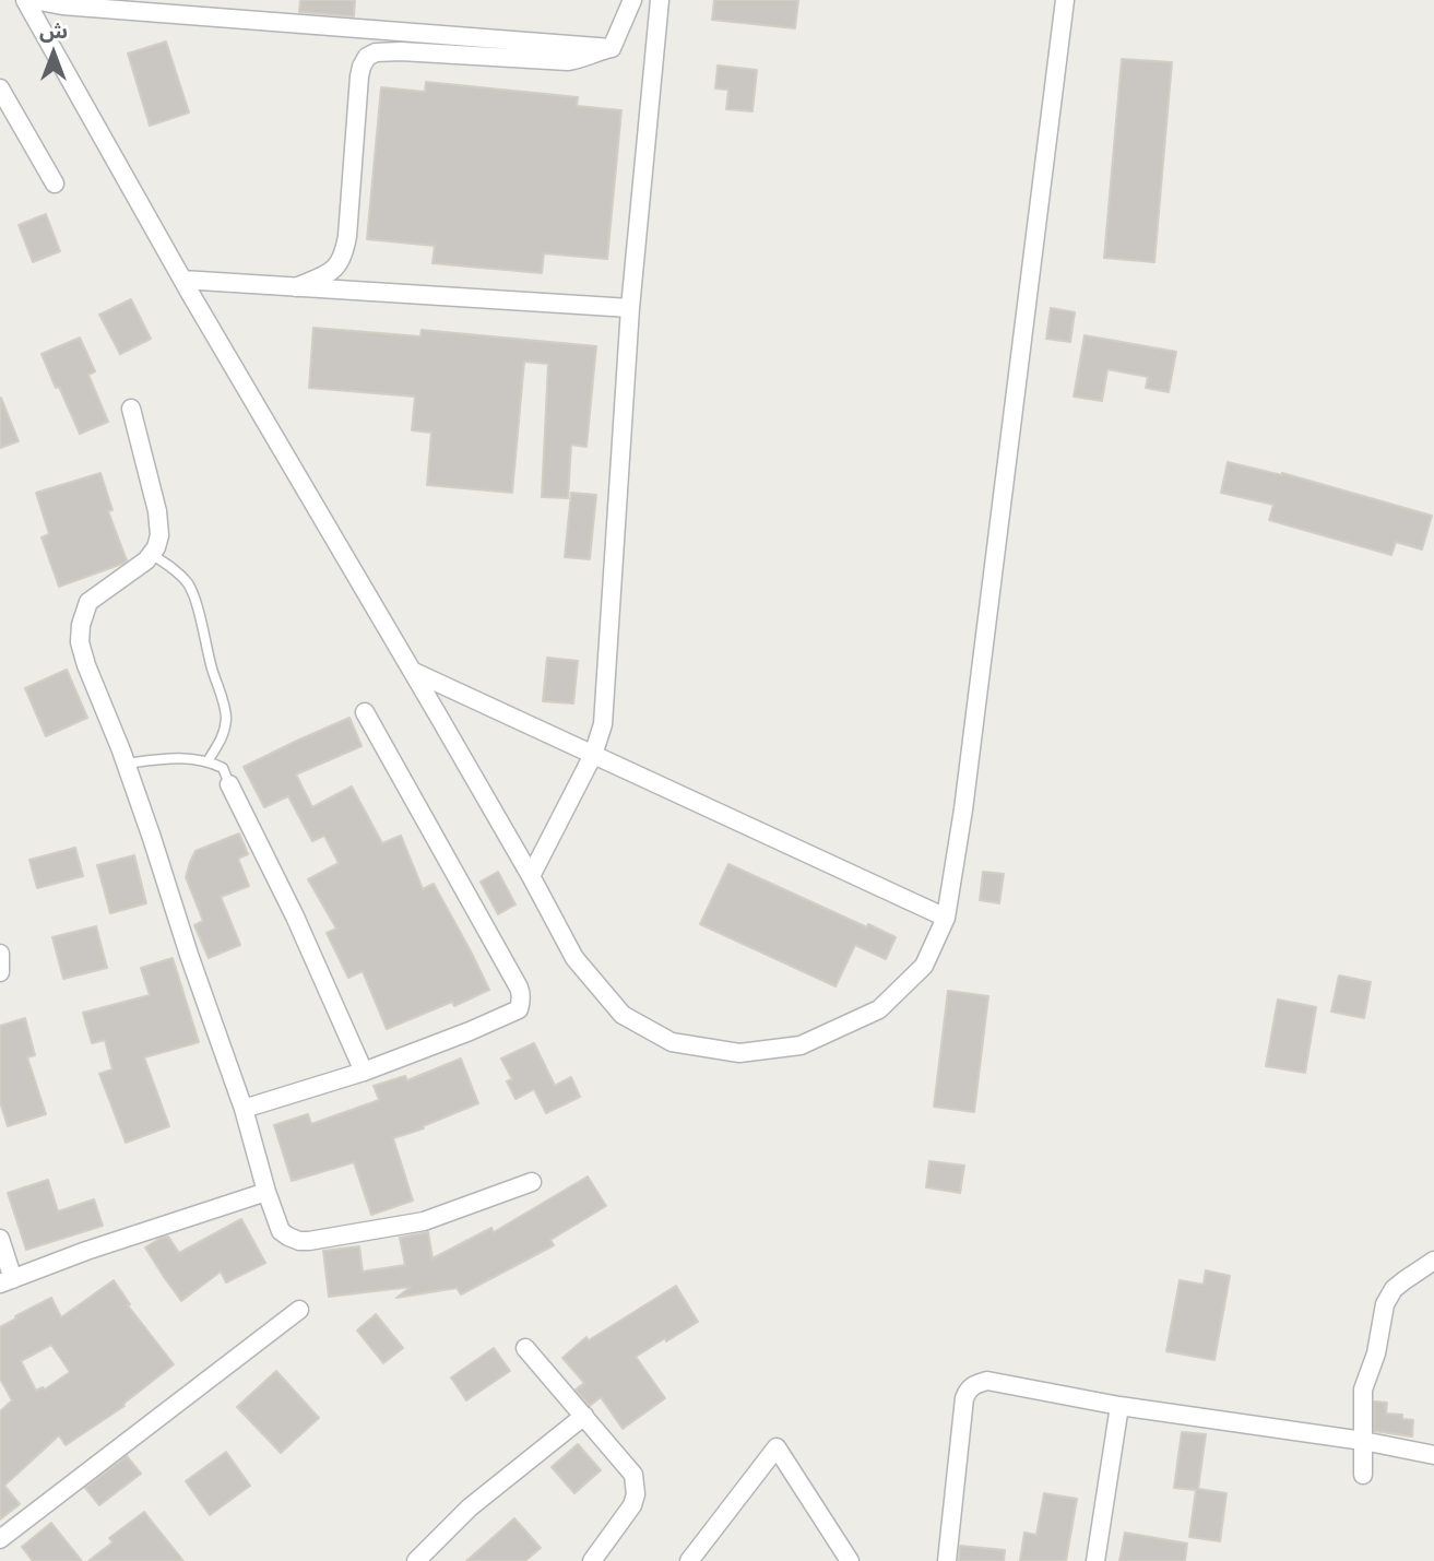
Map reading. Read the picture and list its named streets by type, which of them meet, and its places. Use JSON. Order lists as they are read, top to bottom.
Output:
{
  "north": "top"
}
